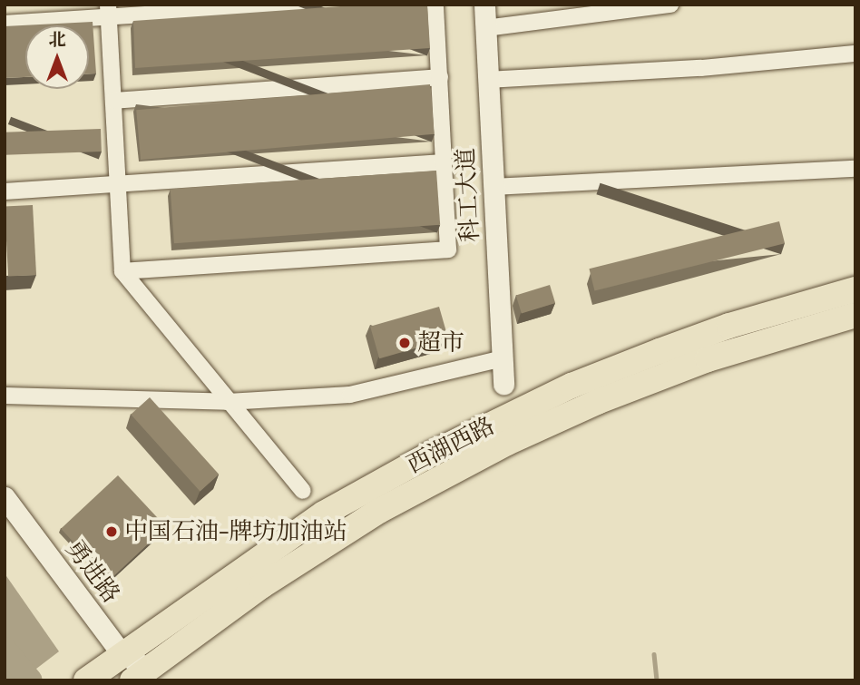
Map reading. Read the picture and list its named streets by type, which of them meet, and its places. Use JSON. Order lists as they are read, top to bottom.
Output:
{
  "streets": {
    "main road": ["西湖西路"],
    "street": ["科工大道", "勇进路"]
  },
  "crossings": [
    ["西湖西路", "勇进路"]
  ],
  "places": ["超市", "中国石油-牌坊加油站"],
  "north": "top"
}
